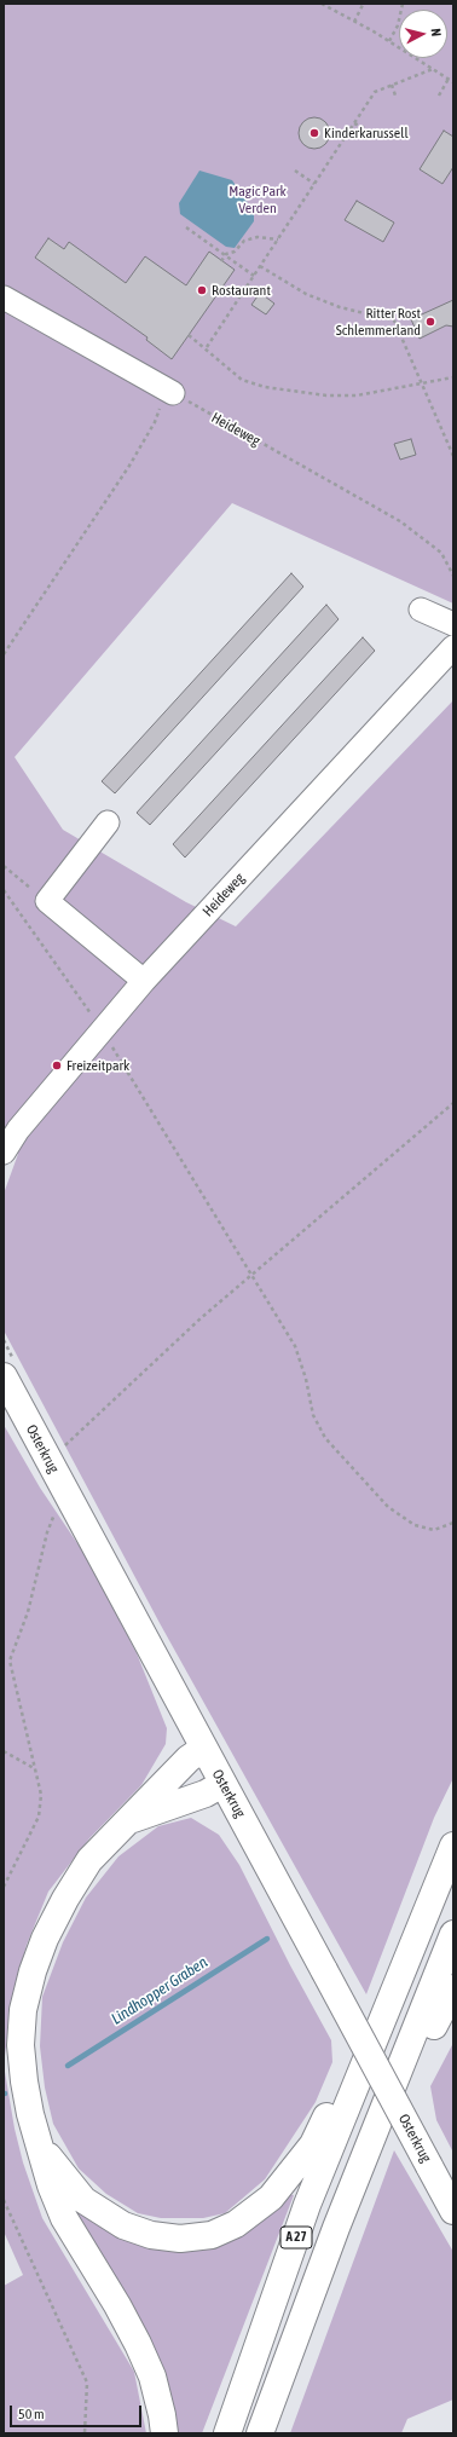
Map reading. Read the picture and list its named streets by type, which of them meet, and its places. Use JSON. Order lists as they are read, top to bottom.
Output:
{
  "streets": {
    "main road": ["Osterkrug", "A 27"],
    "lane": ["Heideweg"]
  },
  "water": ["Lindhopper Graben"],
  "parks": ["Magic Park Verden"],
  "places": [
    "Kinderkarussell",
    "Rostaurant",
    "Ritter Rost Schlemmerland",
    "Freizeitpark"
  ],
  "scale_bar": "50 m",
  "north": "right"
}
